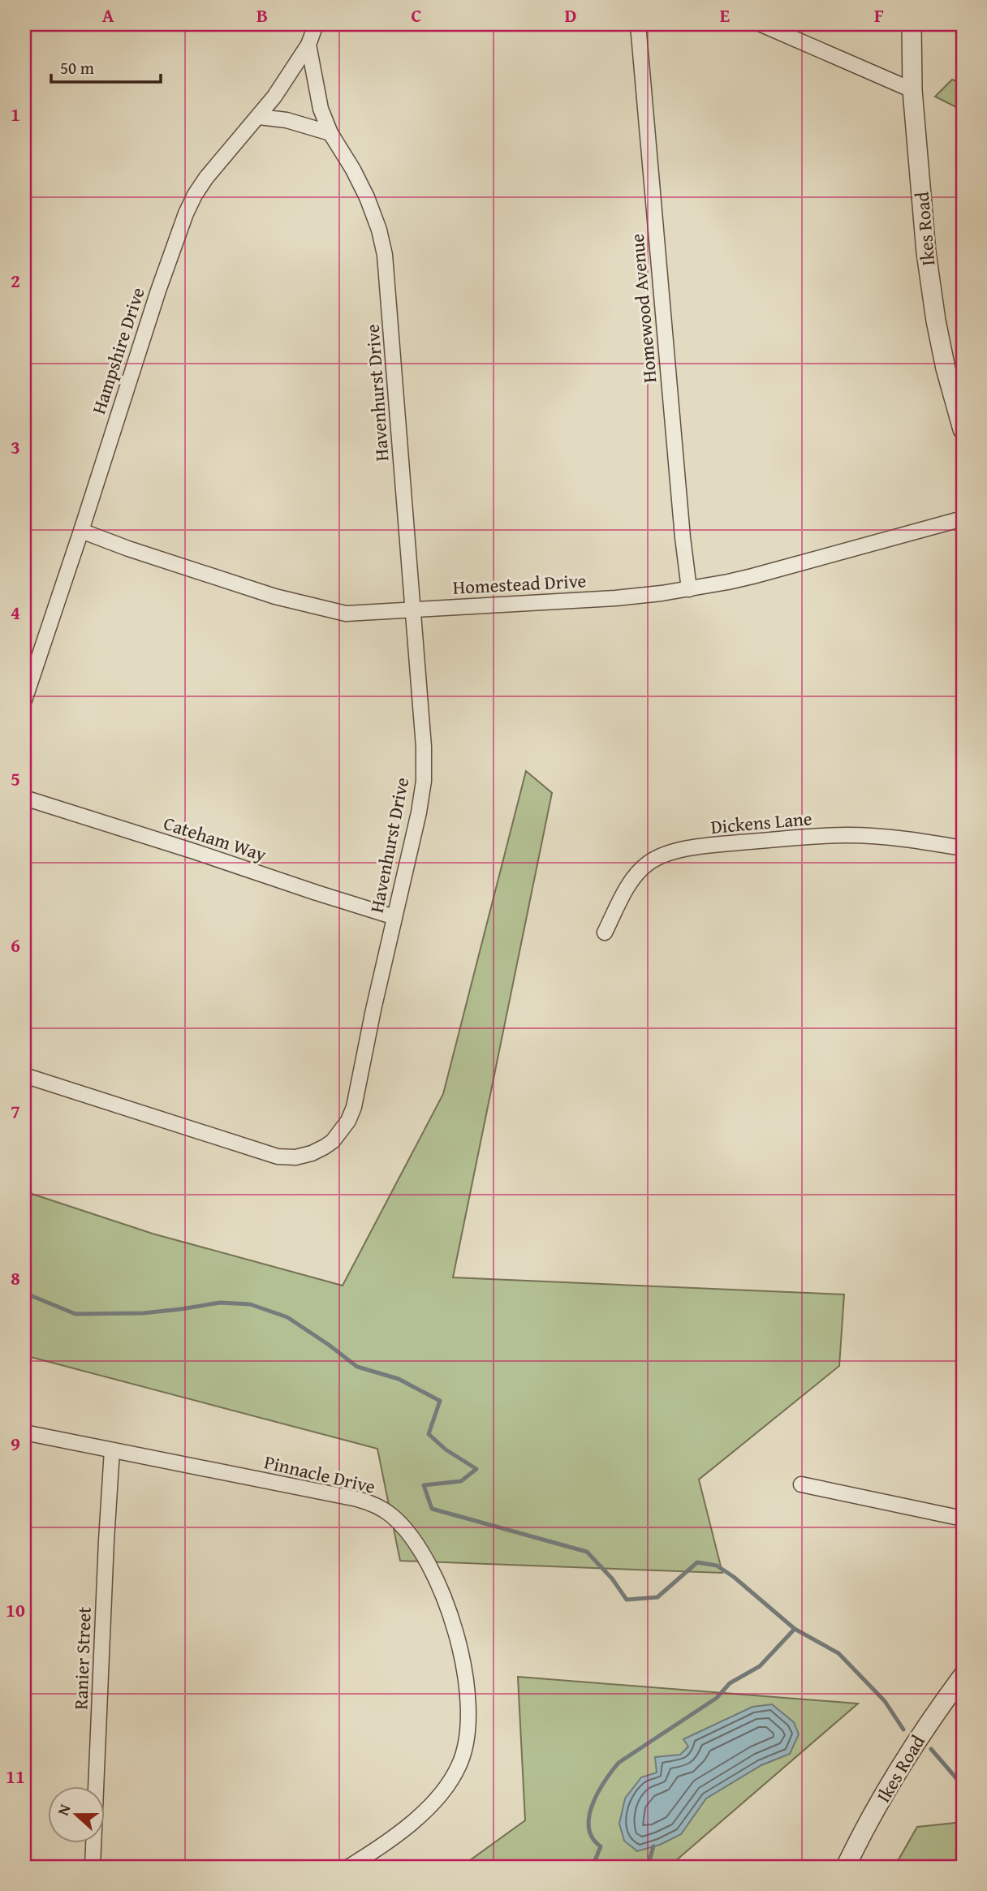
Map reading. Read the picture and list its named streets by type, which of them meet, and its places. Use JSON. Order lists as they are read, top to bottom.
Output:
{
  "streets": {
    "street": [
      "Ikes Road",
      "Homewood Avenue",
      "Hampshire Drive",
      "Havenhurst Drive",
      "Homestead Drive",
      "Dickens Lane",
      "Cateham Way",
      "Pinnacle Drive",
      "Ranier Street"
    ]
  },
  "crossings": [
    ["Homewood Avenue", "Homestead Drive"],
    ["Hampshire Drive", "Havenhurst Drive"],
    ["Hampshire Drive", "Homestead Drive"],
    ["Havenhurst Drive", "Homestead Drive"],
    ["Havenhurst Drive", "Cateham Way"],
    ["Pinnacle Drive", "Ranier Street"]
  ],
  "scale_bar": "50 m",
  "north": "left",
  "grid": {
    "columns": [
      "A",
      "B",
      "C",
      "D",
      "E",
      "F"
    ],
    "rows": [
      "1",
      "2",
      "3",
      "4",
      "5",
      "6",
      "7",
      "8",
      "9",
      "10",
      "11"
    ]
  }
}
